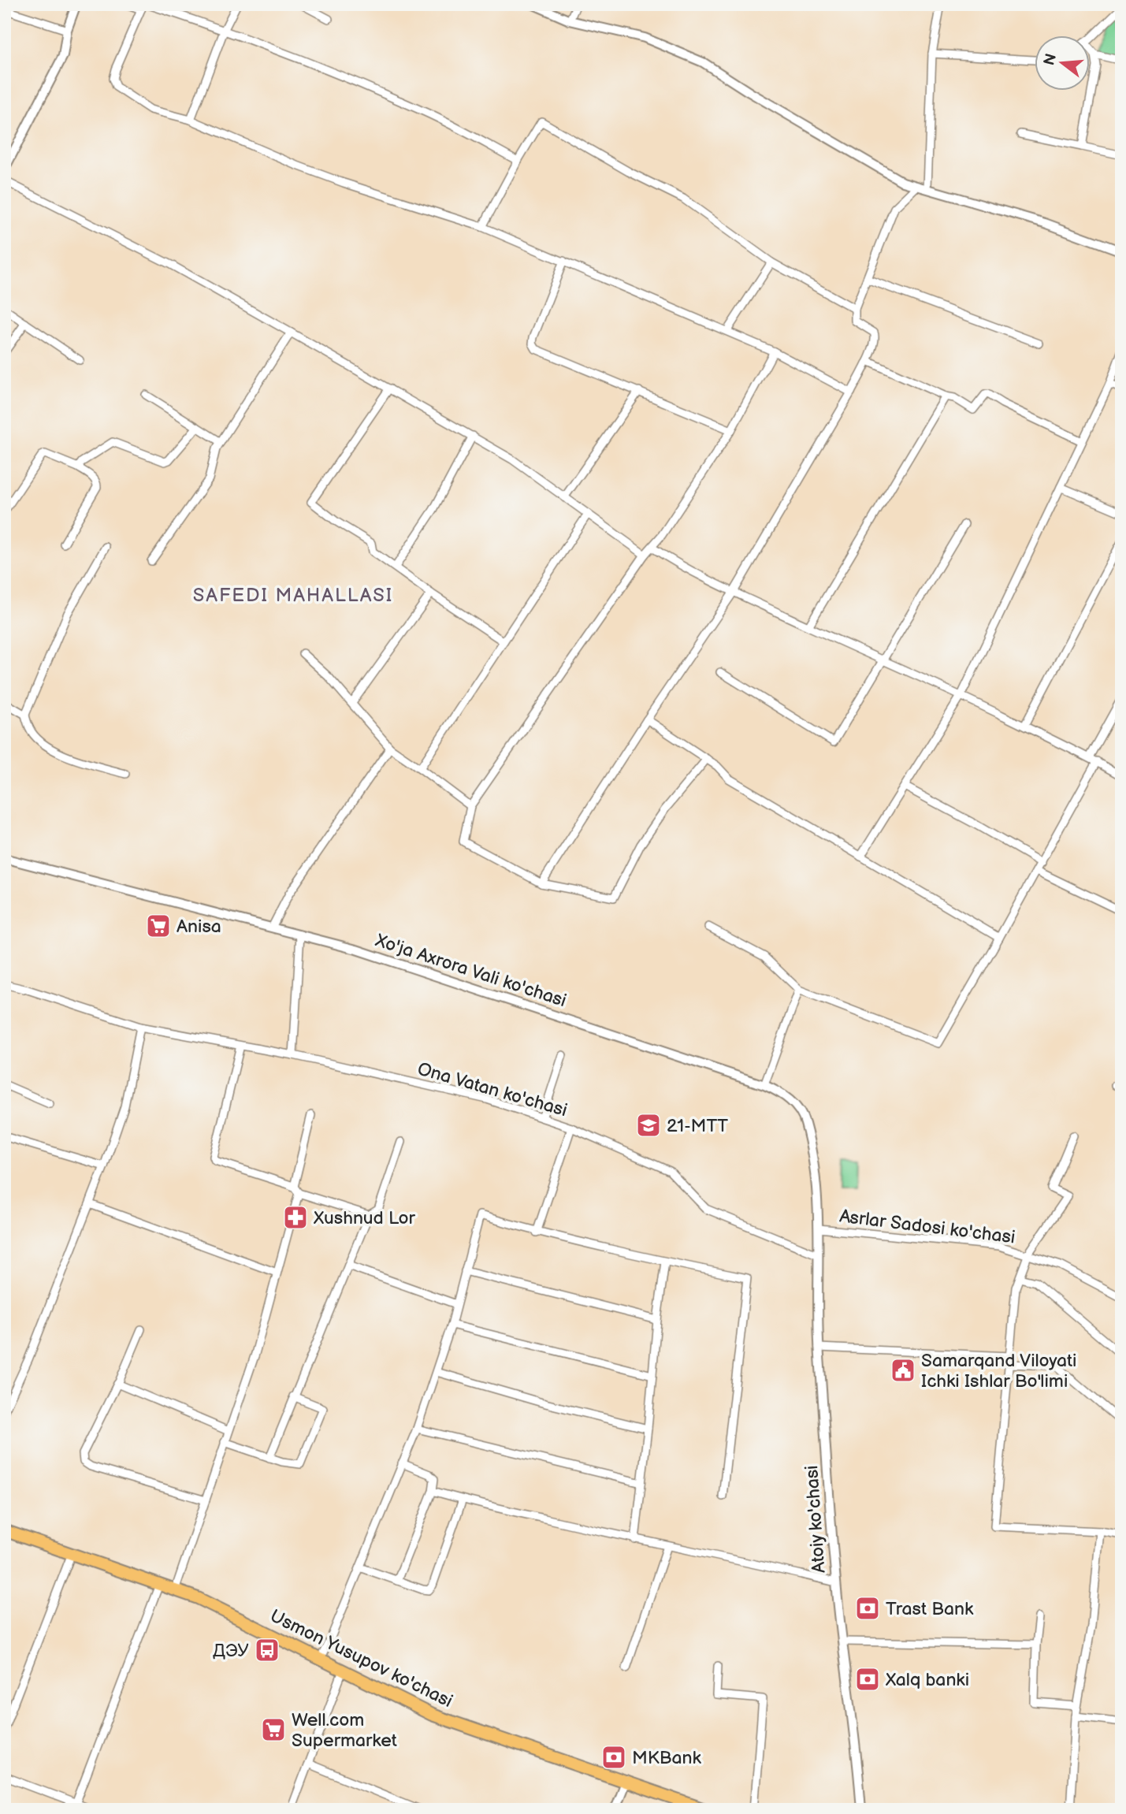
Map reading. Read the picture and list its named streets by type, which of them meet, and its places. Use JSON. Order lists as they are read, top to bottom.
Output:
{
  "streets": {
    "main road": ["Usmon Yusupov ko'chasi"],
    "street": [
      "Xo'ja Axrora Vali ko'chasi",
      "Ona Vatan ko'chasi",
      "Asrlar Sadosi ko'chasi",
      "Atoiy ko'chasi"
    ]
  },
  "crossings": [
    ["Xo'ja Axrora Vali ko'chasi", "Asrlar Sadosi ko'chasi"],
    ["Xo'ja Axrora Vali ko'chasi", "Atoiy ko'chasi"],
    ["Ona Vatan ko'chasi", "Atoiy ko'chasi"],
    ["Asrlar Sadosi ko'chasi", "Atoiy ko'chasi"]
  ],
  "districts": ["SAFEDI MAHALLASI"],
  "places": {
    "supermarket": ["Anisa", "Well.com Supermarket"],
    "school or university": ["21-MTT"],
    "pharmacy": ["Xushnud Lor"],
    "public building": ["Samarqand Viloyati Ichki Ishlar Bo'limi"],
    "bank": ["Trast Bank", "Xalq banki", "MKBank"],
    "bus stop": ["ДЭУ"]
  },
  "north": "left"
}
